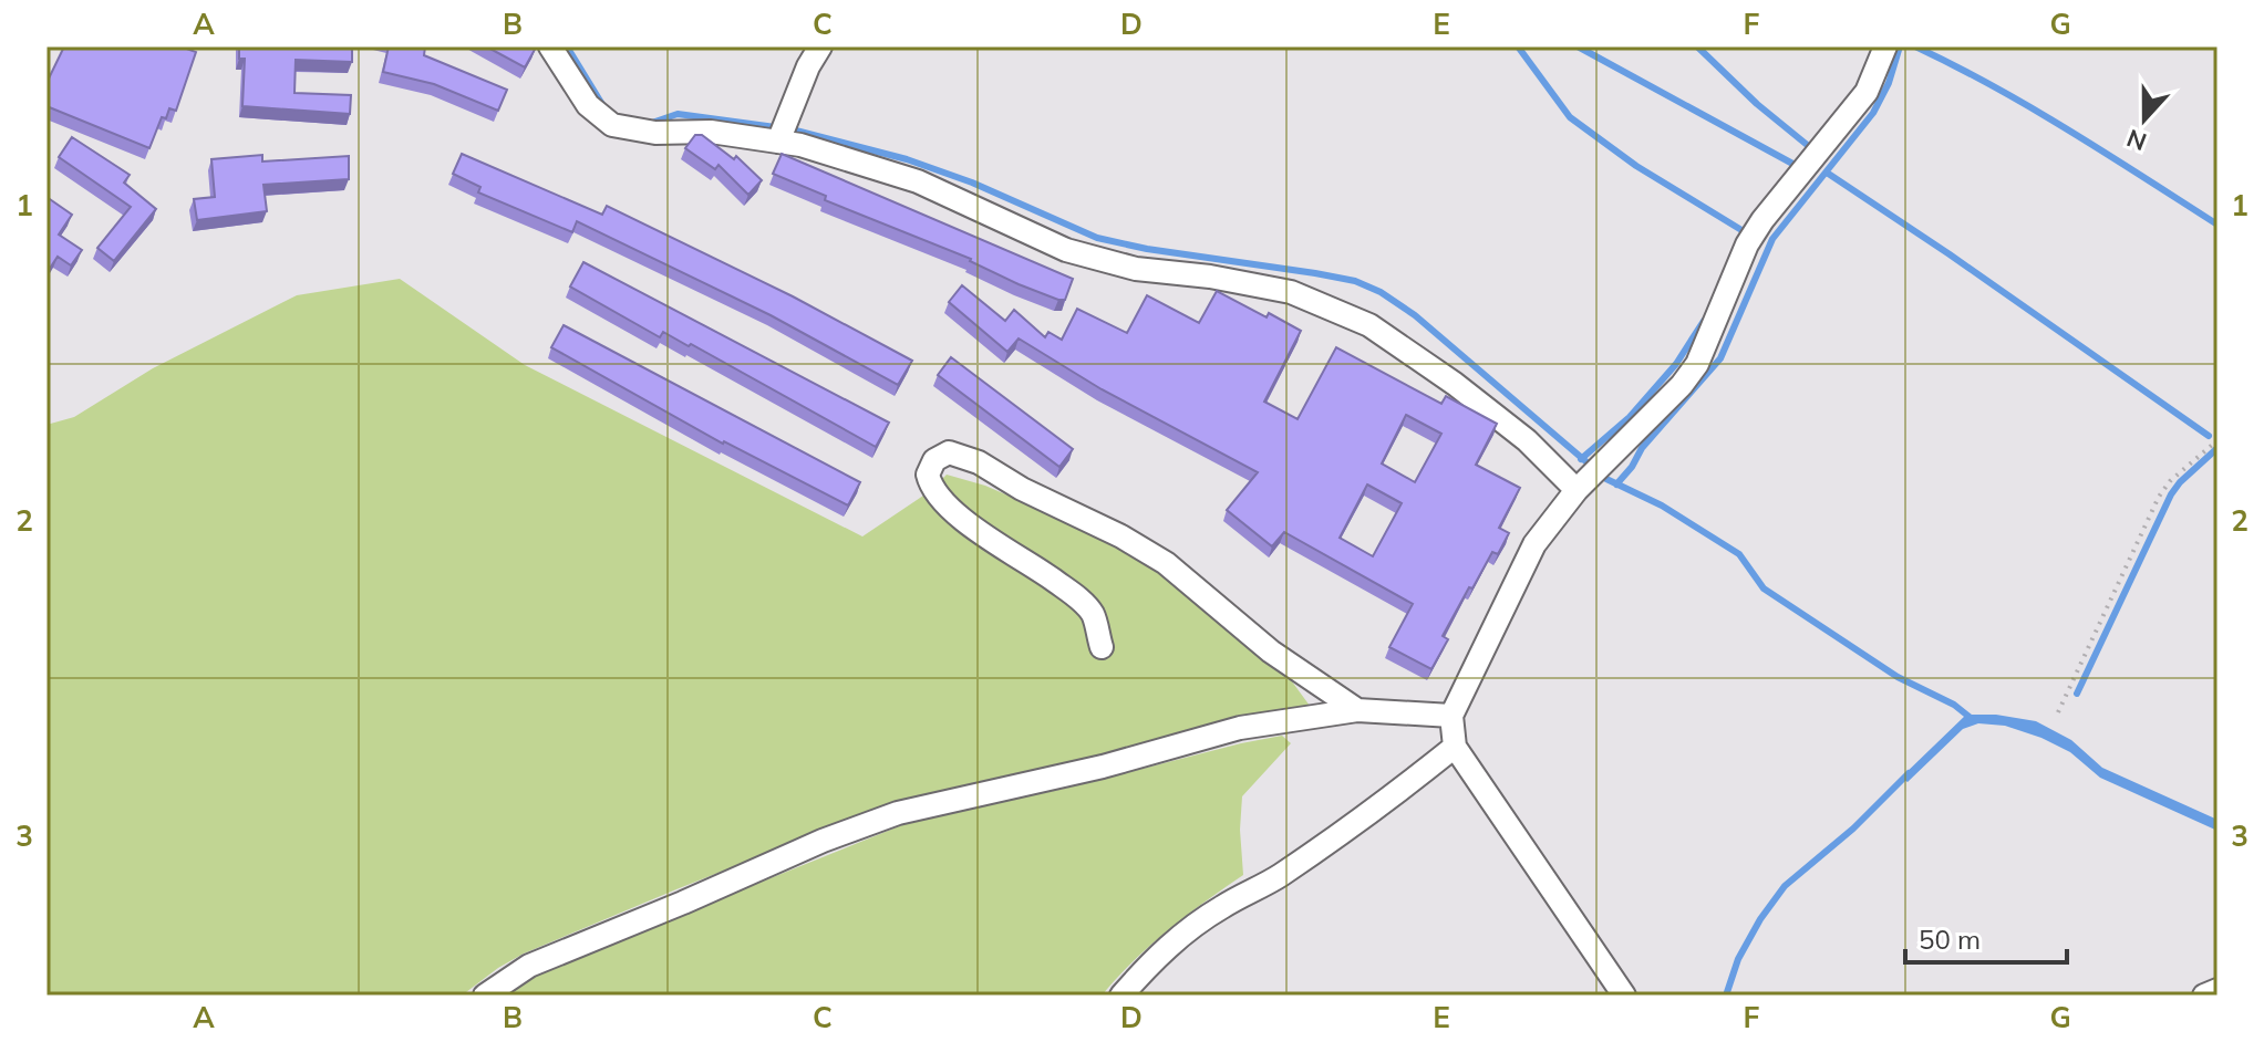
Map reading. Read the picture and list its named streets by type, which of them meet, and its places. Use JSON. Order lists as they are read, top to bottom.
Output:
{
  "scale_bar": "50 m",
  "north": "bottom",
  "grid": {
    "columns": [
      "A",
      "B",
      "C",
      "D",
      "E",
      "F",
      "G"
    ],
    "rows": ["1", "2", "3"]
  }
}
